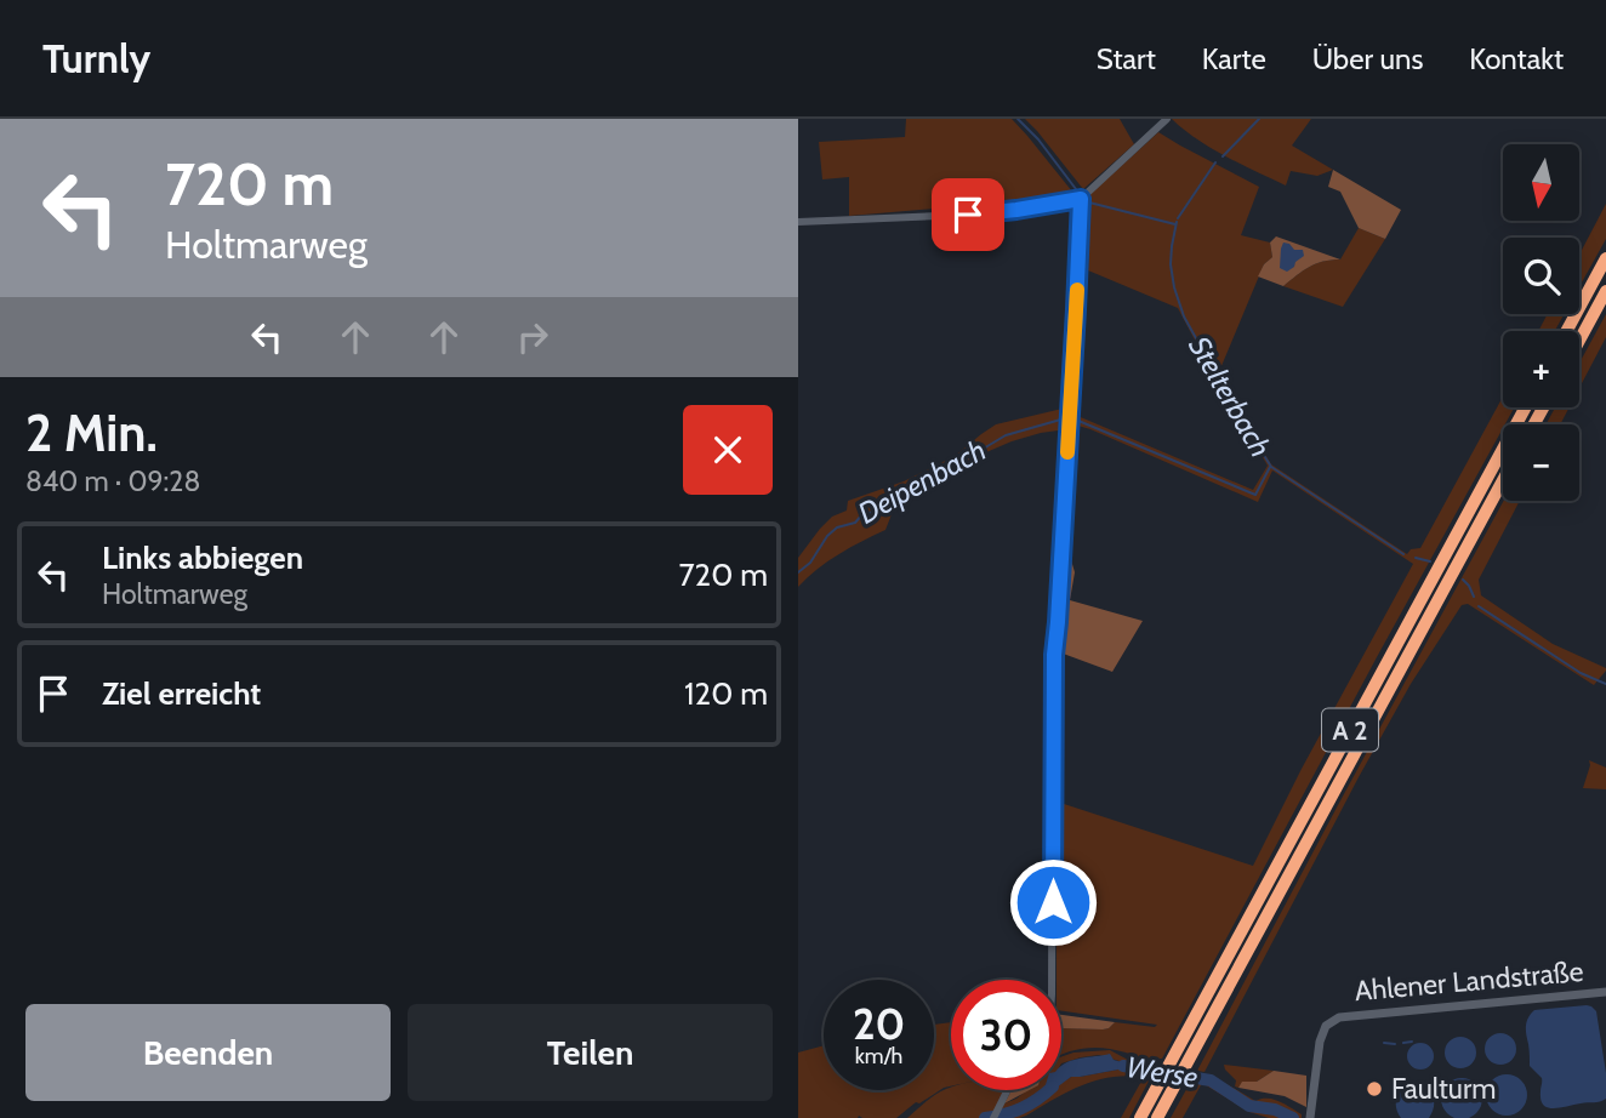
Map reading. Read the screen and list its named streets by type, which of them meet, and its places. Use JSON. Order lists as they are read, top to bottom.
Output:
{
  "streets": {
    "highway": ["A 2"],
    "street": ["Ahlener Landstraße"]
  },
  "water": ["Stelterbach", "Deipenbach", "Werse"],
  "places": ["Faulturm"],
  "north": "bottom",
  "page": {
    "header": "Turnly",
    "nav": [
      "Start",
      "Karte",
      "Über uns",
      "Kontakt"
    ],
    "turn": ["720 m", "Holtmarweg"],
    "map_buttons": ["+", "−"],
    "heading": ["2 Min.", "840 m · 09:28"],
    "list": [
      {
        "name": "Links abbiegen",
        "note": "Holtmarweg",
        "value": "720 m"
      },
      {
        "name": "Ziel erreicht",
        "value": "120 m"
      }
    ],
    "speed": "20 km/h",
    "limit": "30",
    "buttons": ["Beenden", "Teilen"]
  }
}
